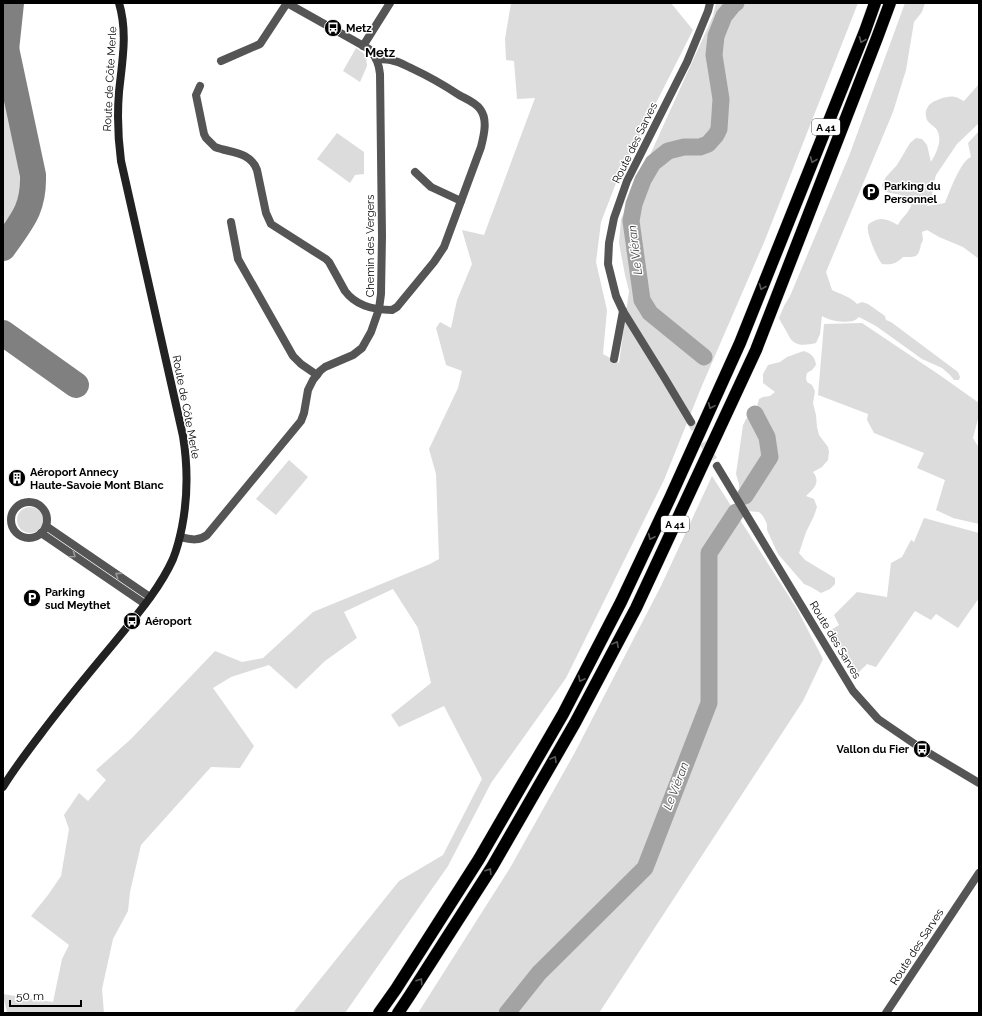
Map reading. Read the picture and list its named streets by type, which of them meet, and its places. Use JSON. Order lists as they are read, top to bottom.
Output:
{
  "streets": {
    "highway": ["A 41"],
    "main road": ["Route de Côte Merle"],
    "street": ["Route des Sarves", "Chemin des Vergers"]
  },
  "districts": ["Metz"],
  "water": ["Le Viéran"],
  "places": {
    "bus stop": ["Metz", "Aéroport", "Vallon du Fier"],
    "parking": ["Parking du Personnel", "Parking sud Meythet"],
    "building": ["Aéroport Annecy Haute-Savoie Mont Blanc"]
  },
  "scale_bar": "50 m"
}
